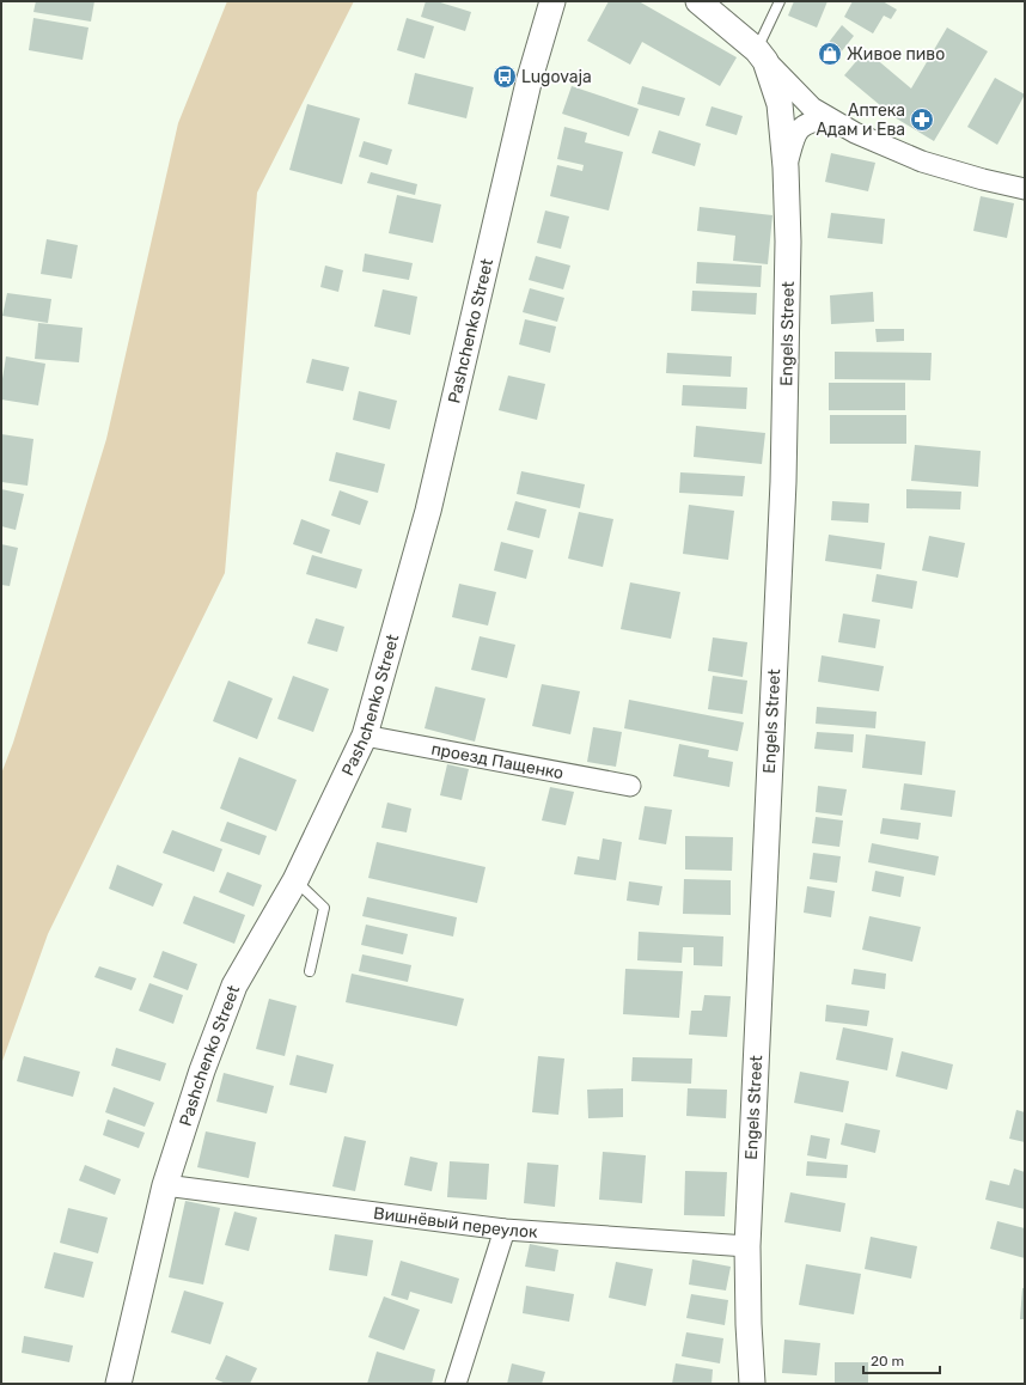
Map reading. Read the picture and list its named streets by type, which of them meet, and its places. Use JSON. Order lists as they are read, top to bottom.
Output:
{
  "streets": {
    "street": [
      "Pashchenko Street",
      "Engels Street",
      "проезд Пащенко",
      "Вишнёвый переулок"
    ]
  },
  "crossings": [
    ["Pashchenko Street", "проезд Пащенко"],
    ["Pashchenko Street", "Вишнёвый переулок"],
    ["Engels Street", "Вишнёвый переулок"]
  ],
  "places": {
    "shop": ["Живое пиво"],
    "bus stop": ["Lugovaja"],
    "pharmacy": ["Аптека Адам и Ева"]
  },
  "scale_bar": "20 m"
}
